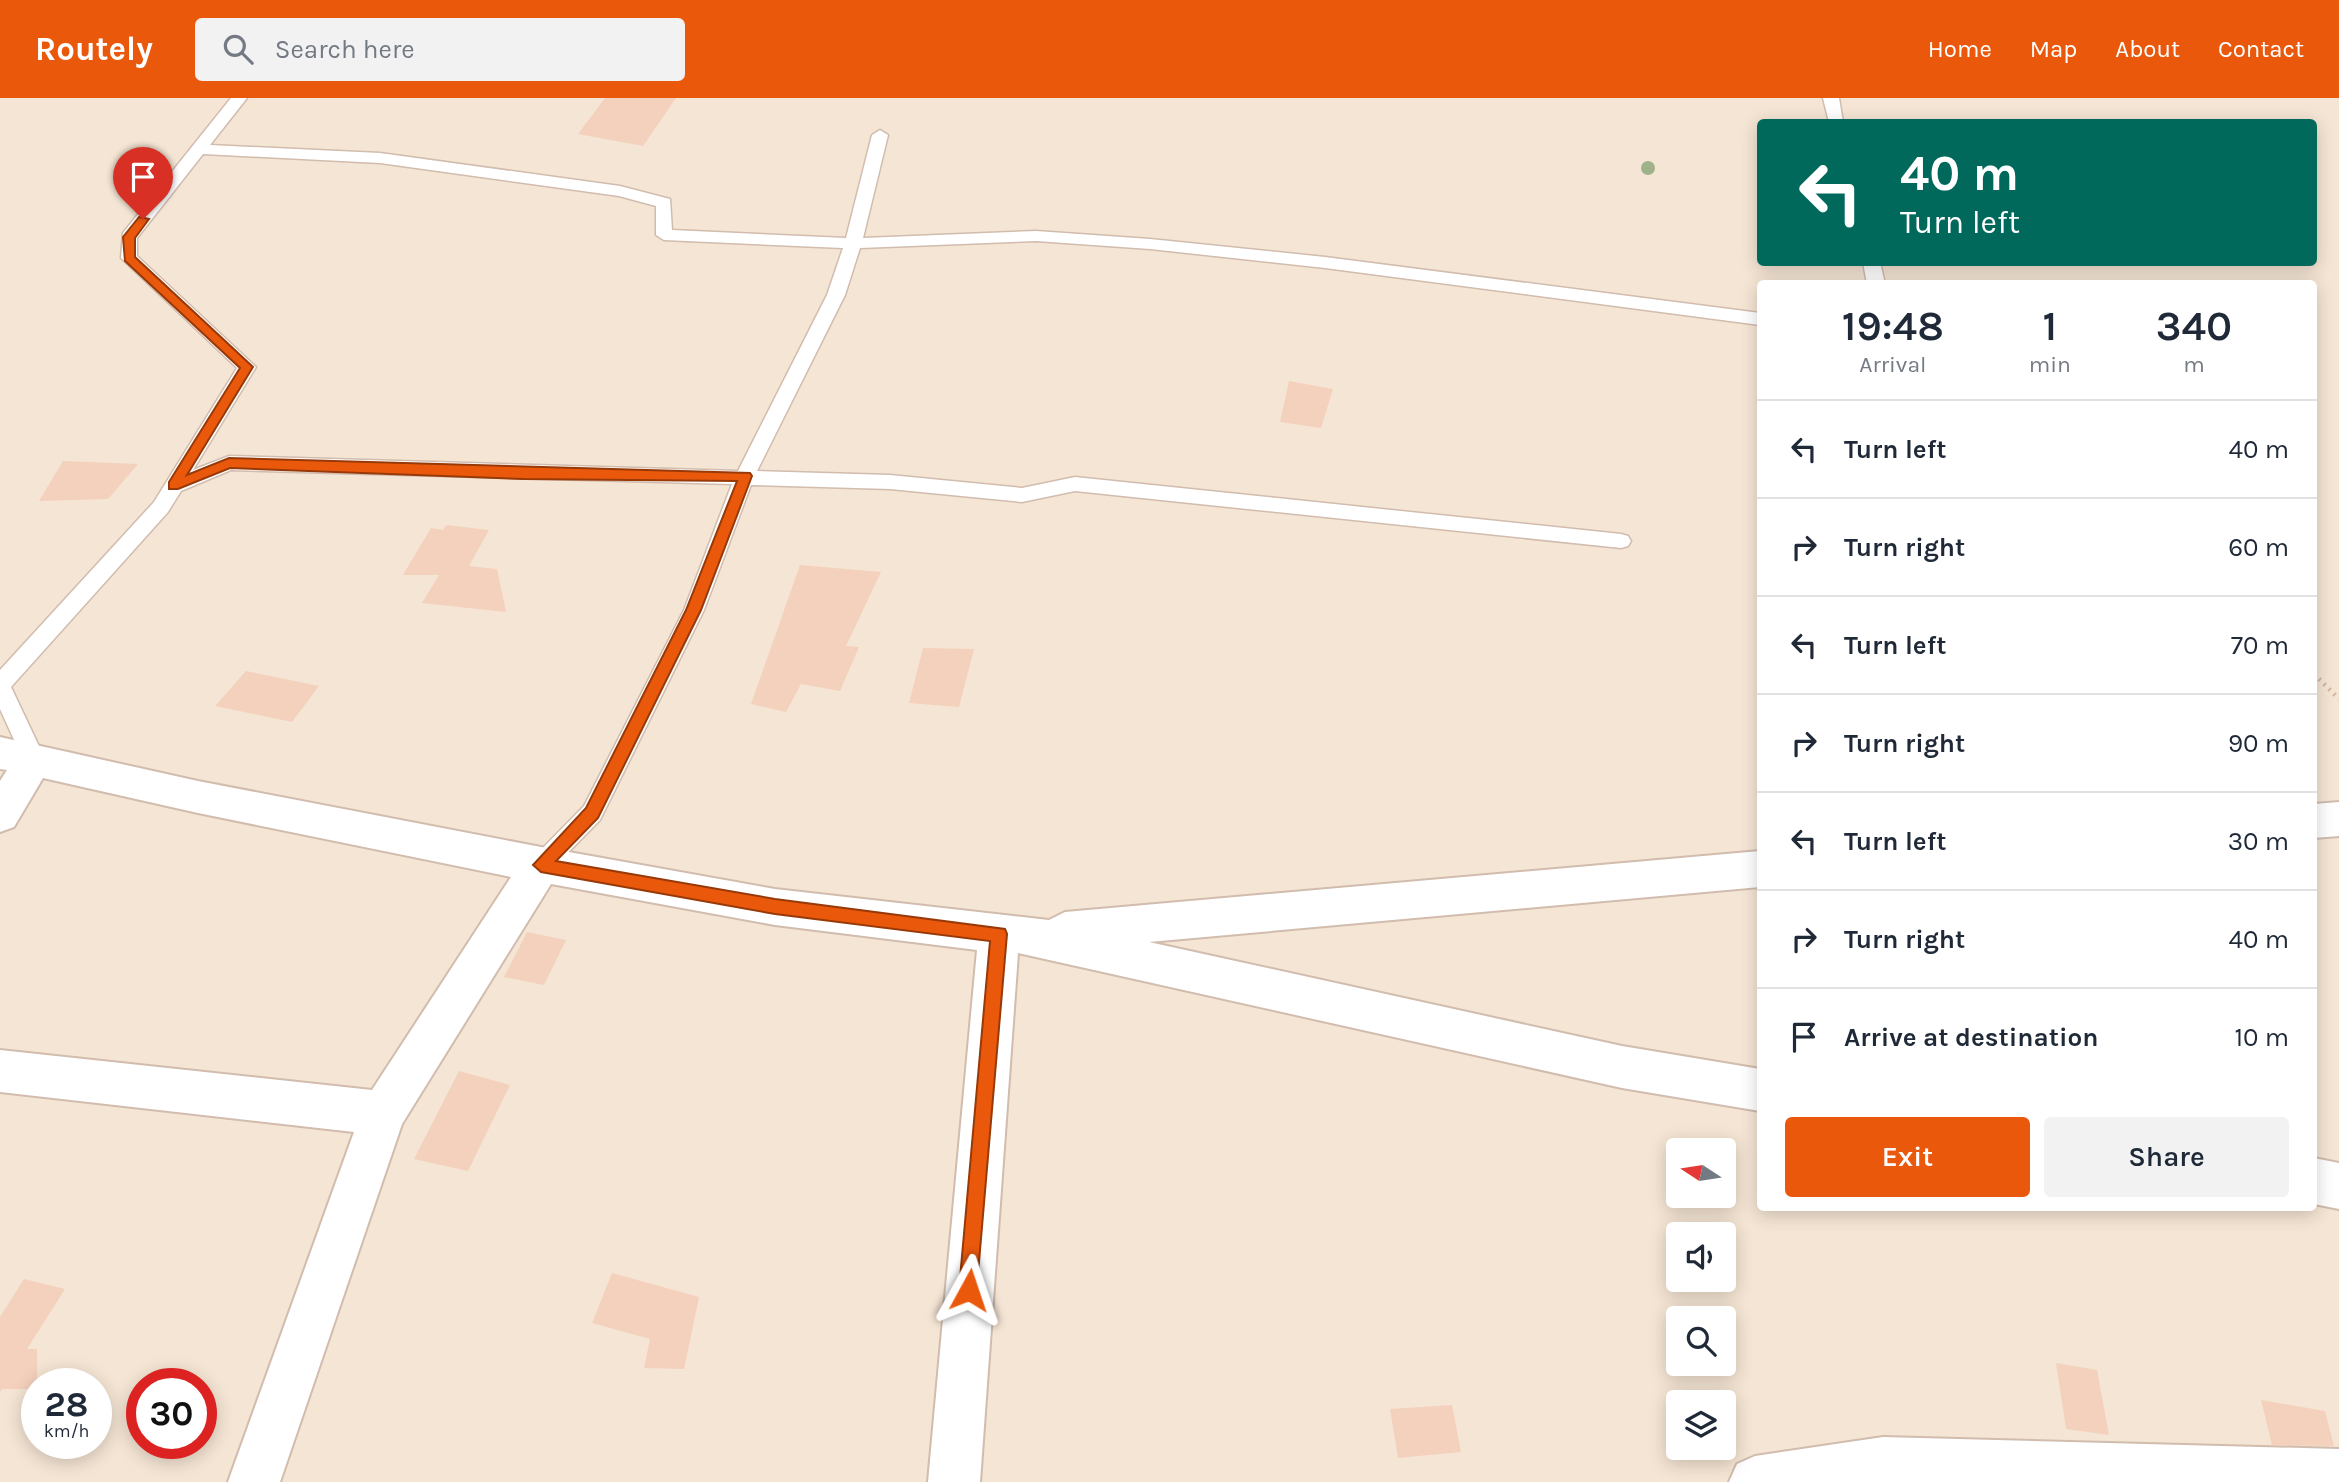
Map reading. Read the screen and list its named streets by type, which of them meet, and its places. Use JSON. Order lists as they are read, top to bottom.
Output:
{
  "north": "left",
  "page": {
    "header": "Routely",
    "search": "Search here",
    "nav": [
      "Home",
      "Map",
      "About",
      "Contact"
    ],
    "turn": ["40 m", "Turn left"],
    "eta": [
      "19:48",
      "Arrival",
      "1",
      "min",
      "340",
      "m"
    ],
    "list": [
      {
        "name": "Turn left",
        "value": "40 m"
      },
      {
        "name": "Turn right",
        "value": "60 m"
      },
      {
        "name": "Turn left",
        "value": "70 m"
      },
      {
        "name": "Turn right",
        "value": "90 m"
      },
      {
        "name": "Turn left",
        "value": "30 m"
      },
      {
        "name": "Turn right",
        "value": "40 m"
      },
      {
        "name": "Arrive at destination",
        "value": "10 m"
      }
    ],
    "buttons": ["Exit", "Share"],
    "speed": "28 km/h",
    "limit": "30"
  }
}
